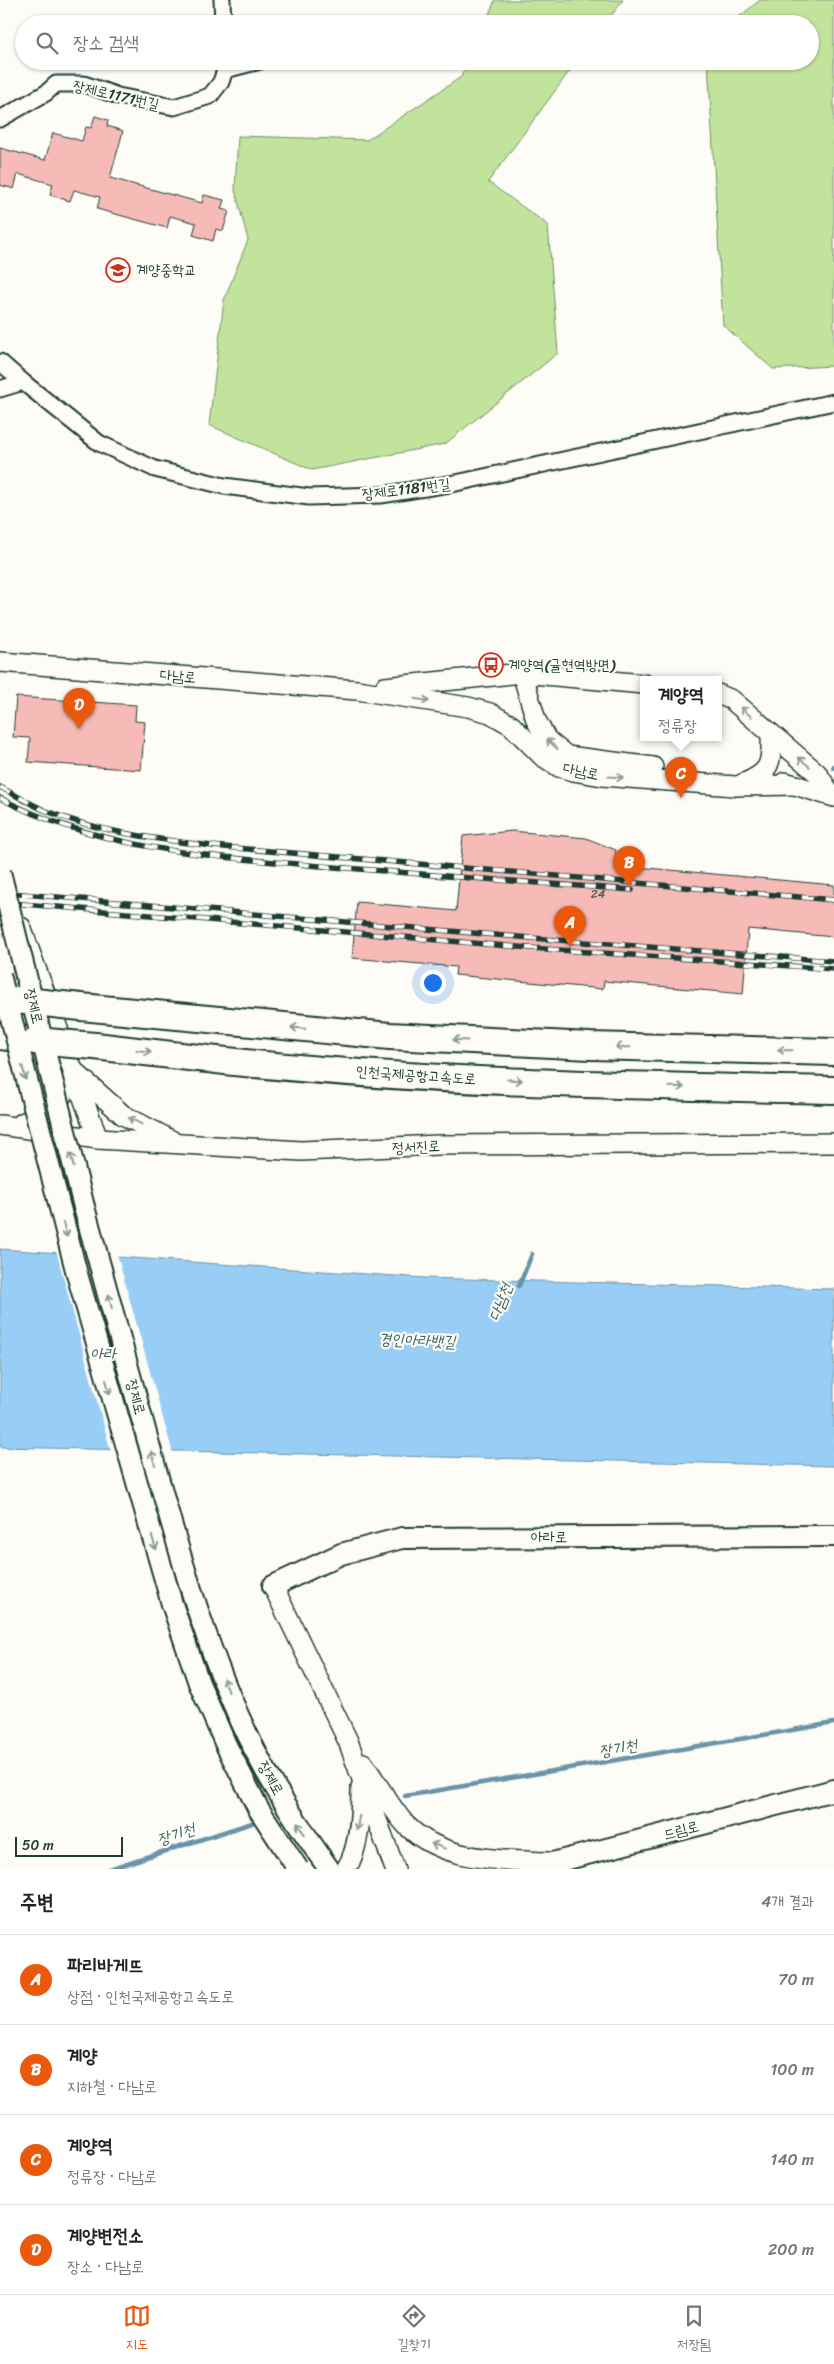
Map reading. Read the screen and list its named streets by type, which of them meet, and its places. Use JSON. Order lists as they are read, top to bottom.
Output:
{
  "streets": {
    "highway": ["인천국제공항고속도로"],
    "main road": ["장제로", "아라로", "드림로"],
    "street": [
      "장제로1171번길",
      "장제로1181번길",
      "다남로",
      "정서진로"
    ]
  },
  "crossings": [
    ["장제로", "정서진로"]
  ],
  "water": [
    "다남천",
    "경인아라뱃길",
    "아라",
    "장기천"
  ],
  "places": {
    "school or university": ["계양중학교"],
    "bus stop": ["계양역(귤현역방면)"]
  },
  "house_numbers": ["24"],
  "scale_bar": "50 m",
  "page": {
    "search": "장소 검색",
    "popup": ["계양역", "정류장"],
    "pins": [
      "D",
      "C",
      "B",
      "A"
    ],
    "scale": "50 m",
    "heading": ["주변", "4개 결과"],
    "list": [
      {
        "mark": "A",
        "name": "파리바게뜨",
        "note": "상점 · 인천국제공항고속도로",
        "value": "70 m"
      },
      {
        "mark": "B",
        "name": "계양",
        "note": "지하철 · 다남로",
        "value": "100 m"
      },
      {
        "mark": "C",
        "name": "계양역",
        "note": "정류장 · 다남로",
        "value": "140 m"
      },
      {
        "mark": "D",
        "name": "계양변전소",
        "note": "장소 · 다남로",
        "value": "200 m"
      }
    ],
    "nav": ["지도", "길찾기", "저장됨"]
  }
}
